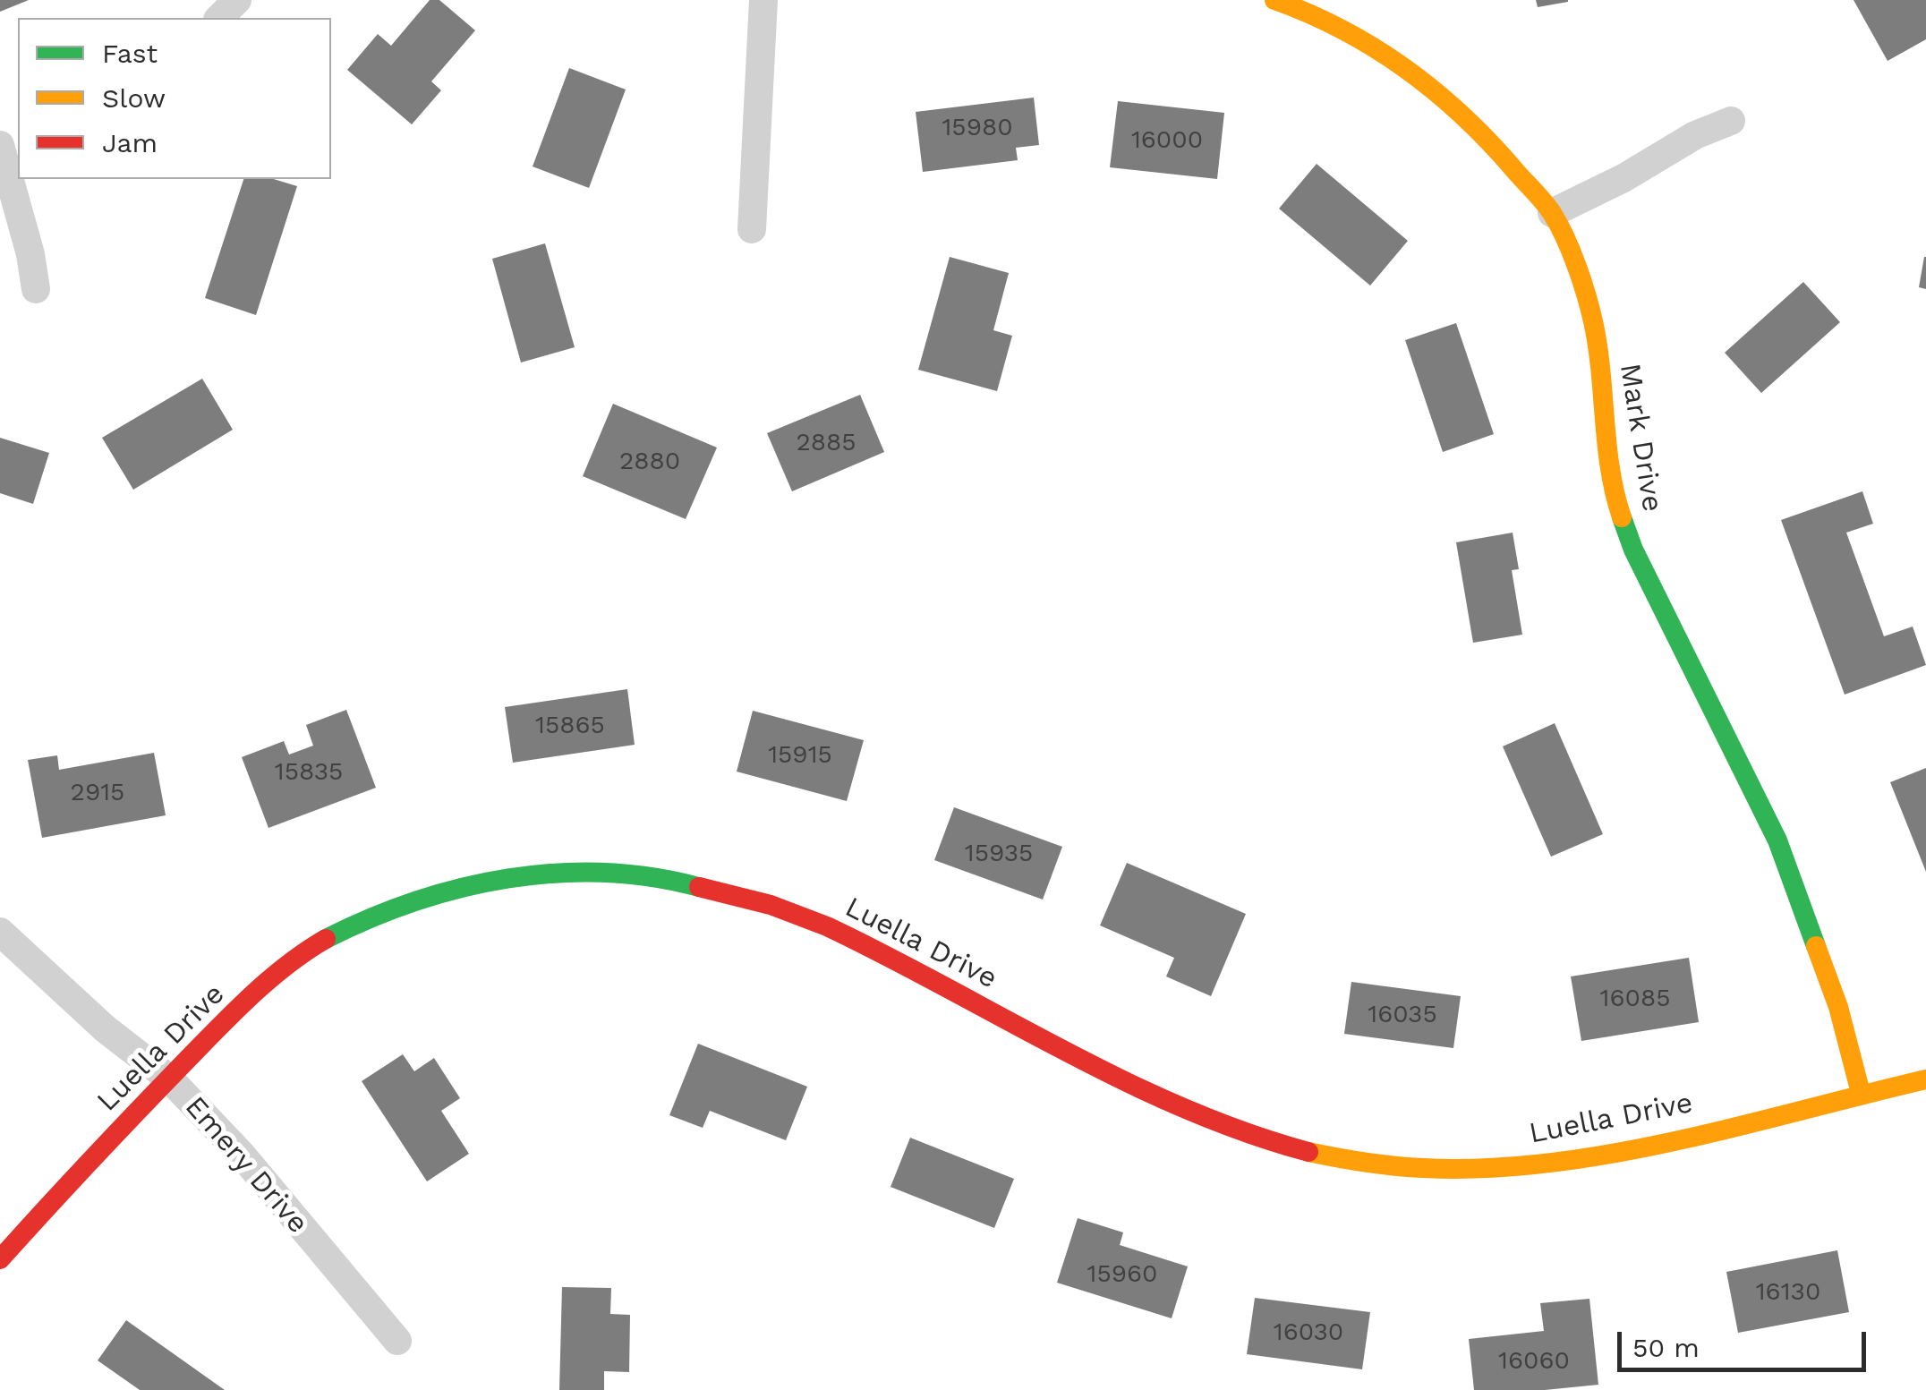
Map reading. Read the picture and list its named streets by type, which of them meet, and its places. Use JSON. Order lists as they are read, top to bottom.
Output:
{
  "streets": {
    "street": ["Mark Drive", "Luella Drive", "Emery Drive"]
  },
  "crossings": [
    ["Mark Drive", "Luella Drive"],
    ["Luella Drive", "Emery Drive"]
  ],
  "house_numbers": [
    "15980",
    "16000",
    "2885",
    "2880",
    "15865",
    "15915",
    "15835",
    "2915",
    "15935",
    "16085",
    "16035",
    "15960",
    "16130",
    "16030",
    "16060"
  ],
  "legend": ["Fast", "Slow", "Jam"],
  "scale_bar": "50 m"
}
